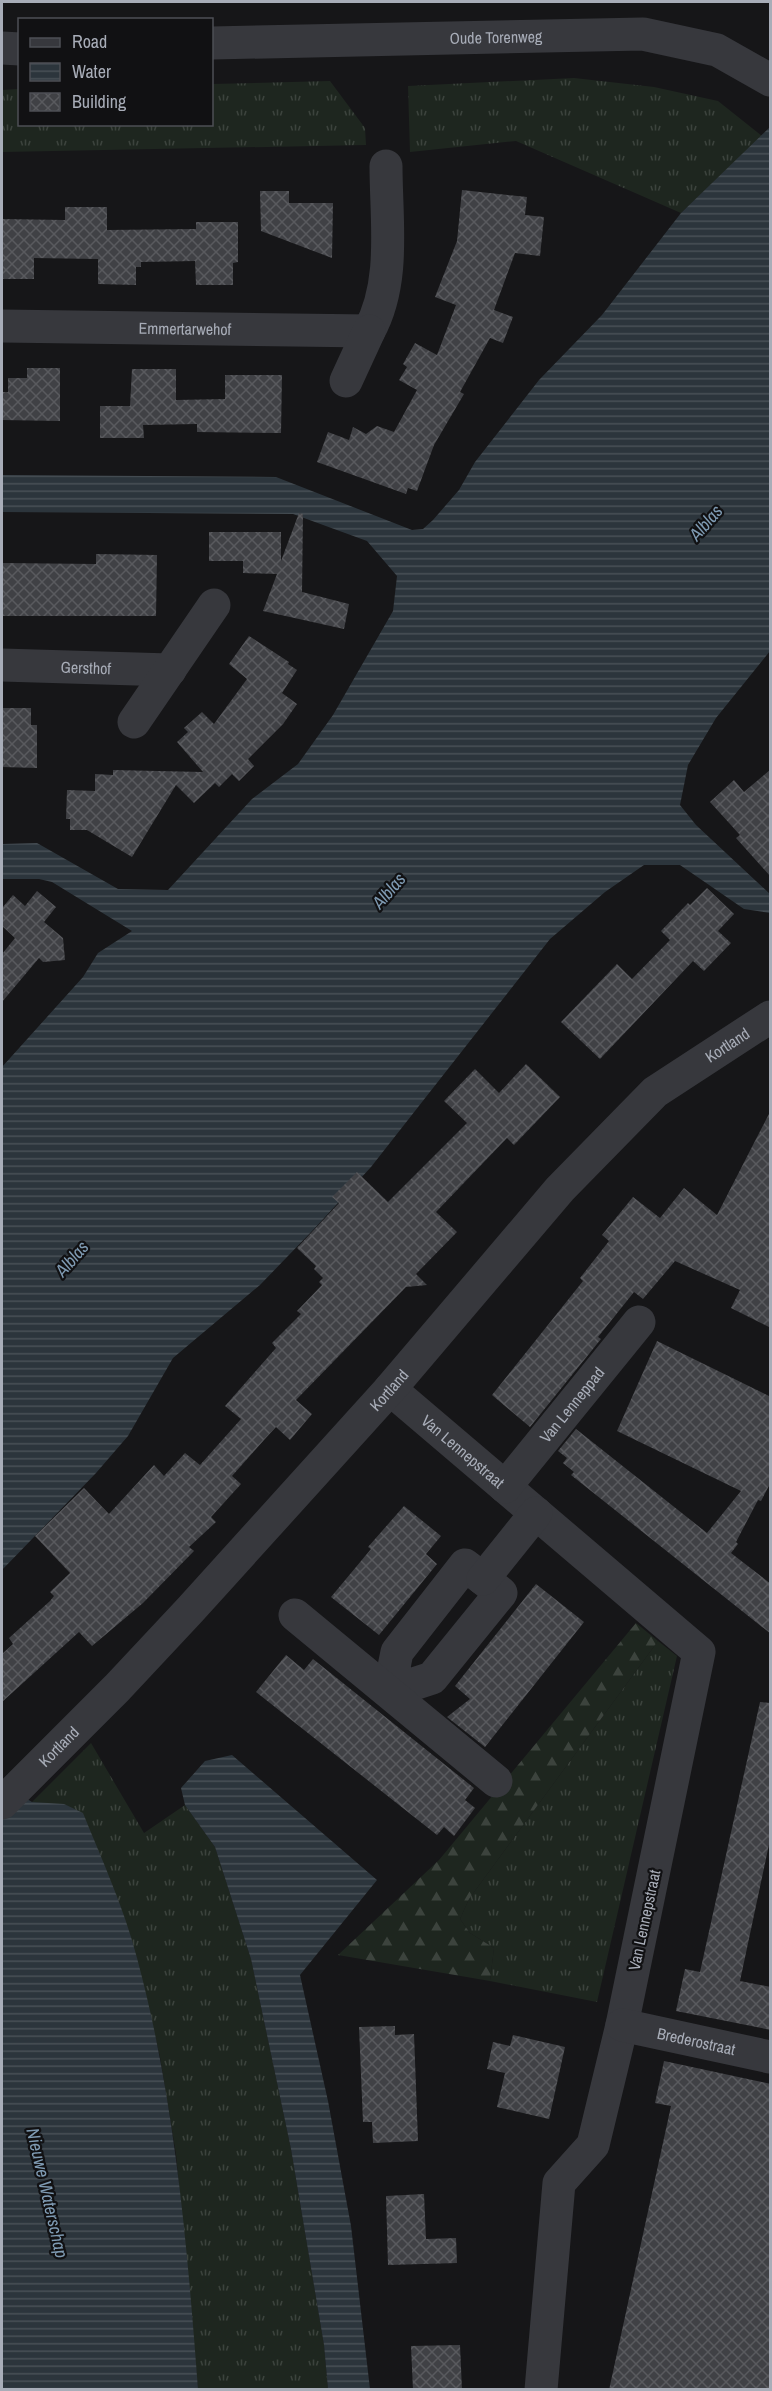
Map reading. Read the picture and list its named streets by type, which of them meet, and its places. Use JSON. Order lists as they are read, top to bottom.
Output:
{
  "streets": {
    "street": [
      "Oude Torenweg",
      "Emmertarwehof",
      "Gersthof",
      "Kortland",
      "Van Lenneppad",
      "Van Lennepstraat",
      "Brederostraat"
    ]
  },
  "crossings": [
    ["Kortland", "Van Lennepstraat"],
    ["Van Lenneppad", "Van Lennepstraat"],
    ["Van Lennepstraat", "Brederostraat"]
  ],
  "water": ["Alblas", "Nieuwe Waterschap"],
  "legend": ["Road", "Water", "Building"]
}
